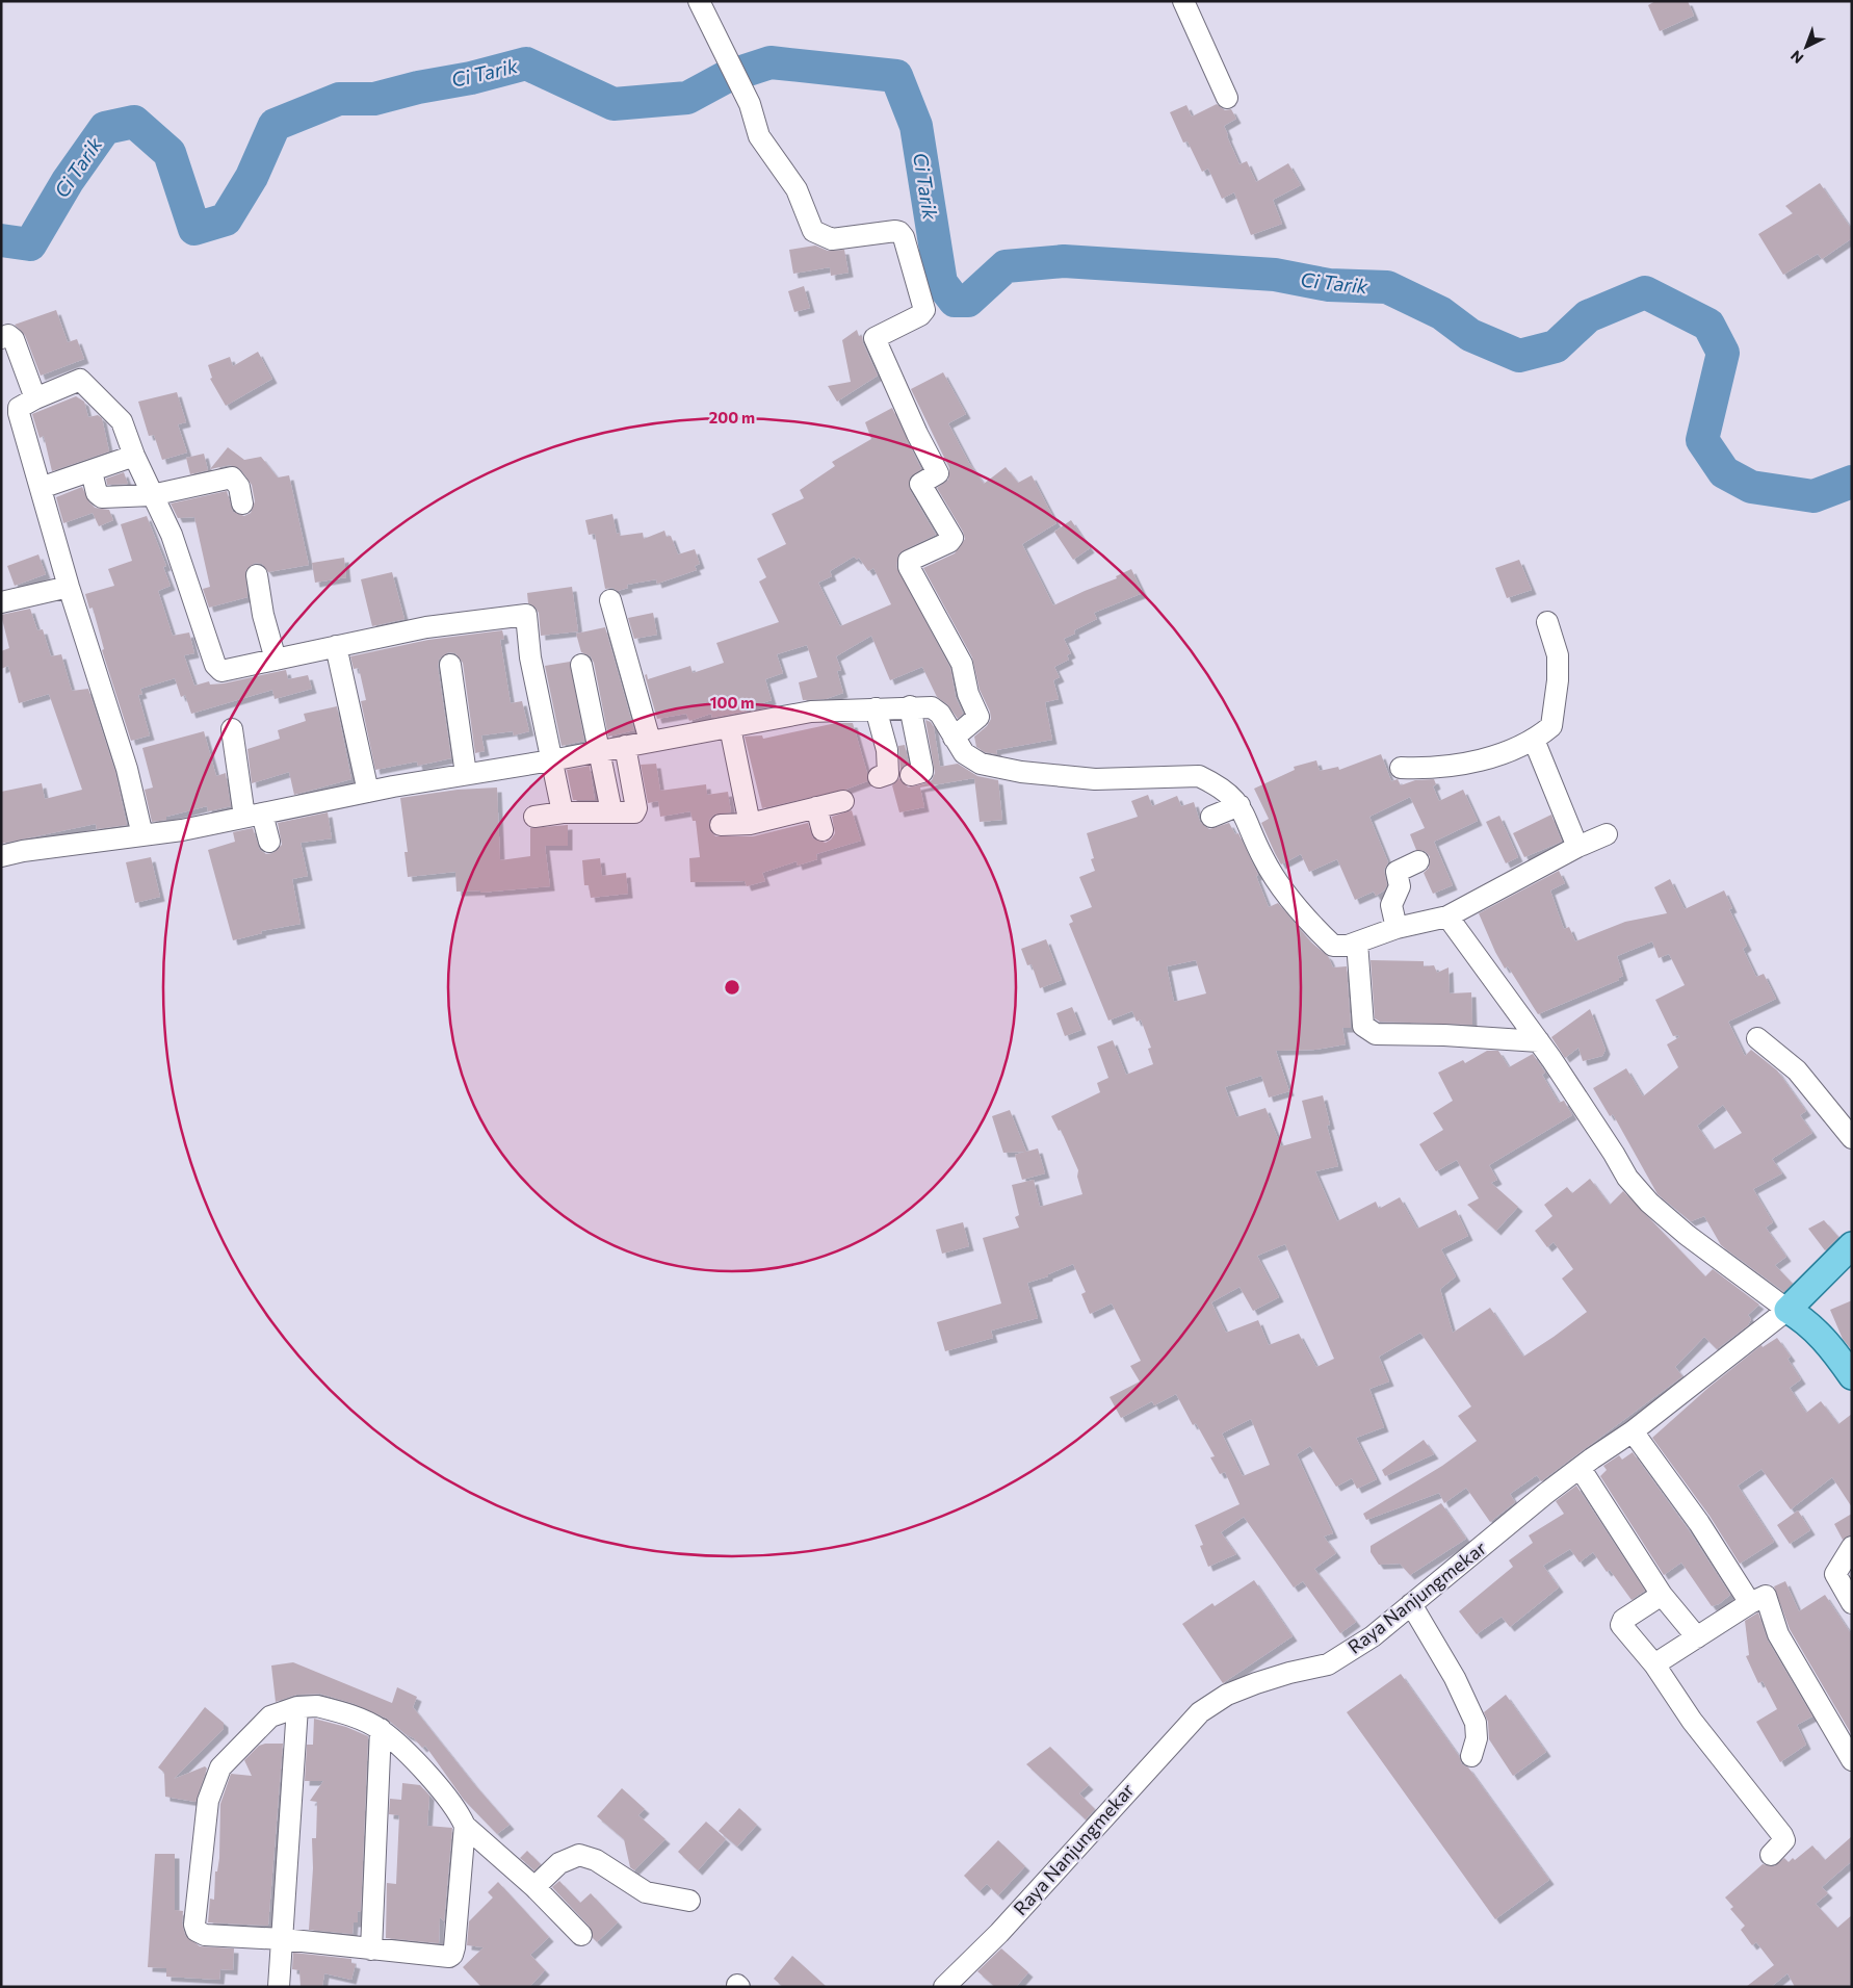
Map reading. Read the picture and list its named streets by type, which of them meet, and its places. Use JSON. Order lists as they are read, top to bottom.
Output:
{
  "streets": {
    "main road": ["Raya Nanjungmekar"]
  },
  "water": ["Ci Tarik"],
  "north": "bottom left",
  "rings": ["200 m", "100 m"]
}
